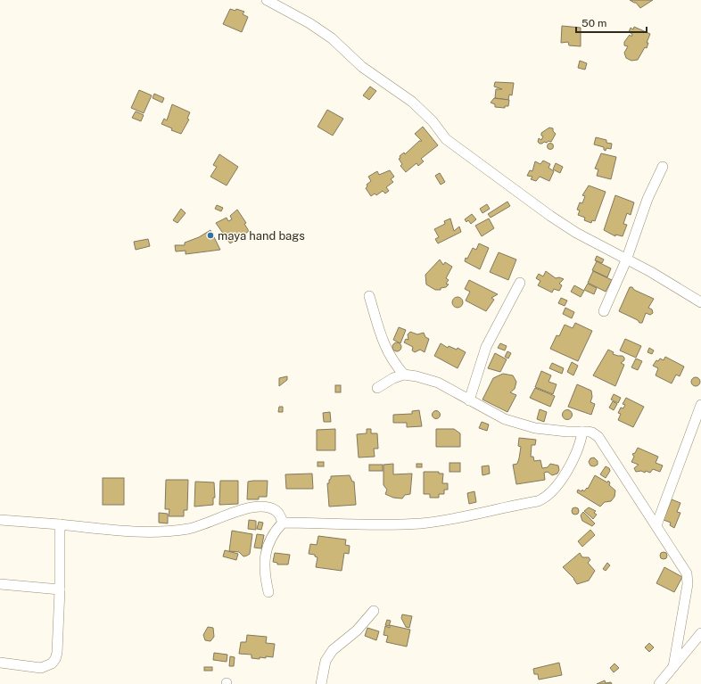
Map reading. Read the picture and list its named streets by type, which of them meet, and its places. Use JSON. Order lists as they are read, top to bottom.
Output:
{
  "places": ["maya hand bags"],
  "scale_bar": "50 m"
}
